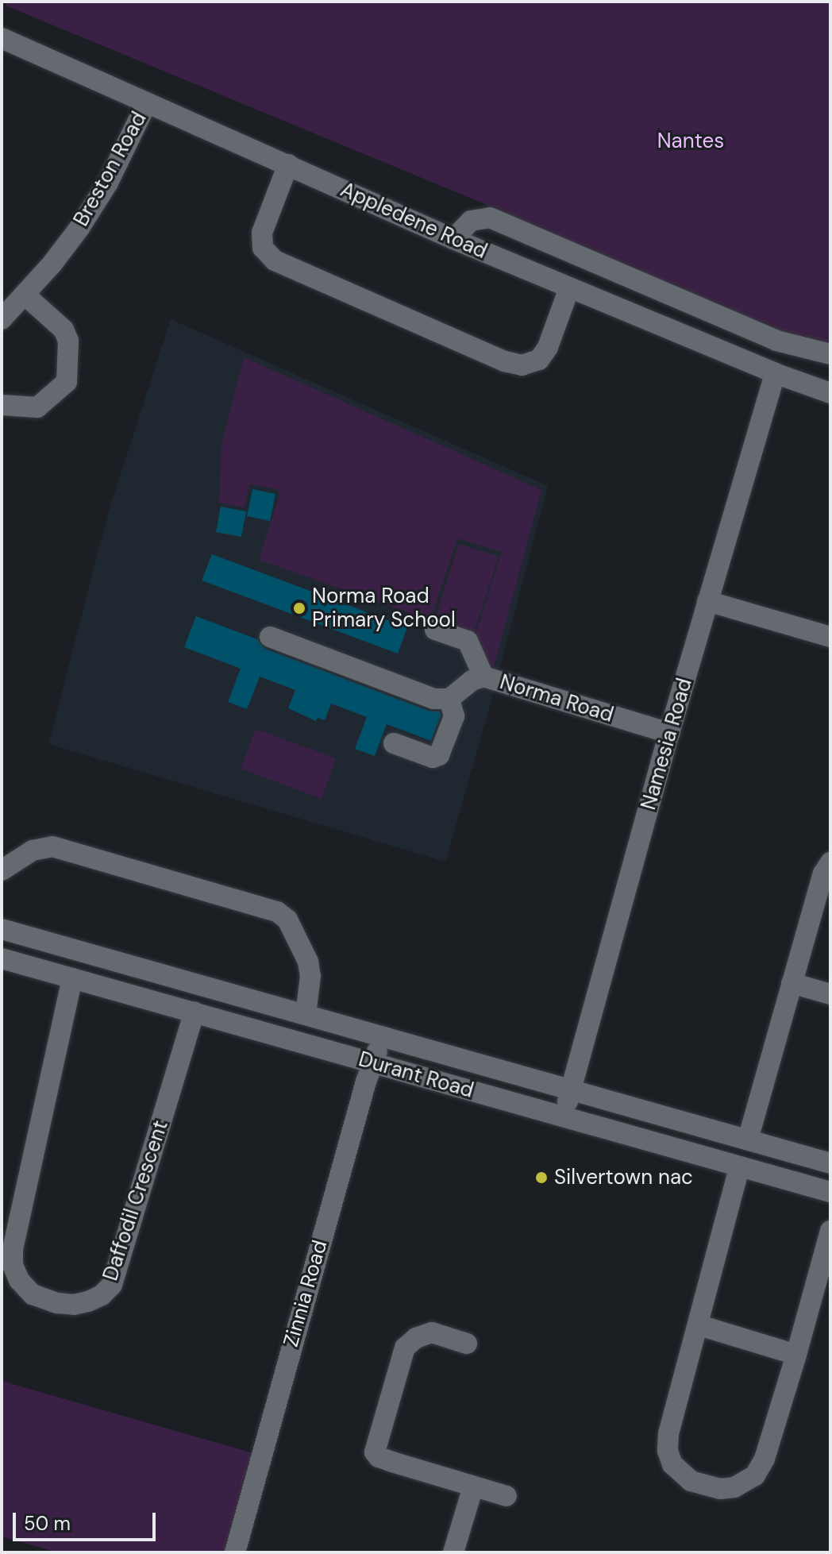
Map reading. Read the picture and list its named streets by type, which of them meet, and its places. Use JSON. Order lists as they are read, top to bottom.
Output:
{
  "streets": {
    "street": [
      "Breston Road",
      "Appledene Road",
      "Norma Road",
      "Namesia Road",
      "Durant Road",
      "Daffodil Crescent",
      "Zinnia Road"
    ]
  },
  "crossings": [
    ["Breston Road", "Appledene Road"],
    ["Appledene Road", "Namesia Road"],
    ["Norma Road", "Namesia Road"],
    ["Namesia Road", "Durant Road"],
    ["Durant Road", "Daffodil Crescent"],
    ["Durant Road", "Zinnia Road"]
  ],
  "parks": ["Nantes"],
  "places": ["Norma Road Primary School", "Silvertown nac"],
  "scale_bar": "50 m"
}
